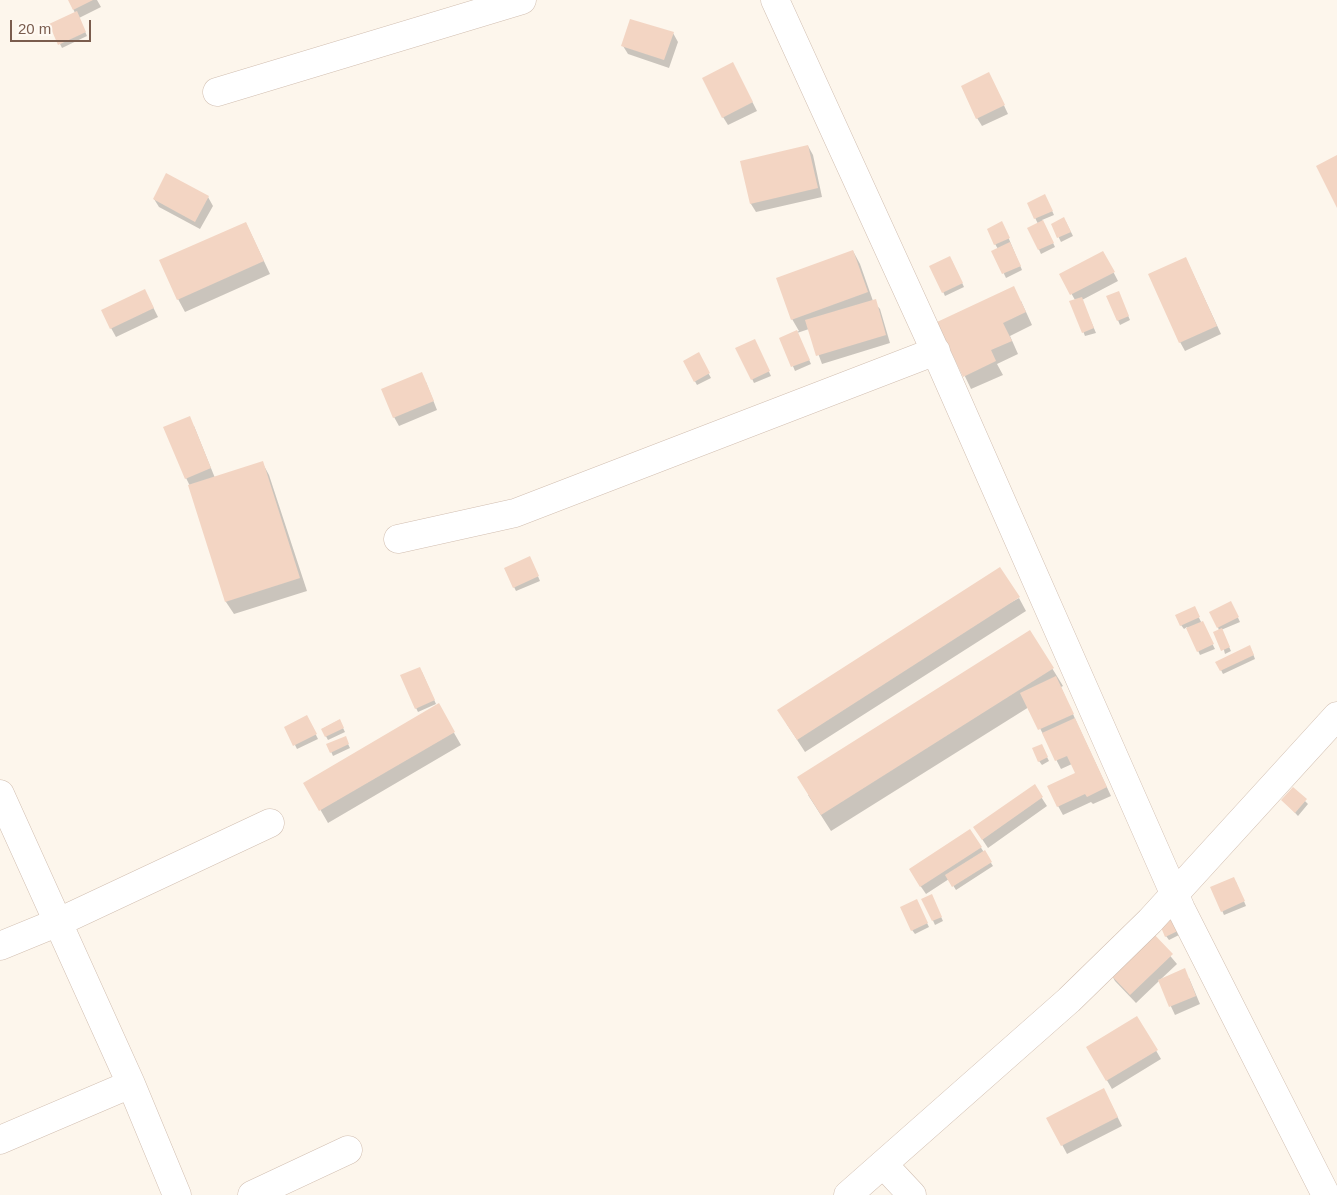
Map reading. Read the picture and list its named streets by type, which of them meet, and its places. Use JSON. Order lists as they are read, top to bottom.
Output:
{
  "scale_bar": "20 m"
}
